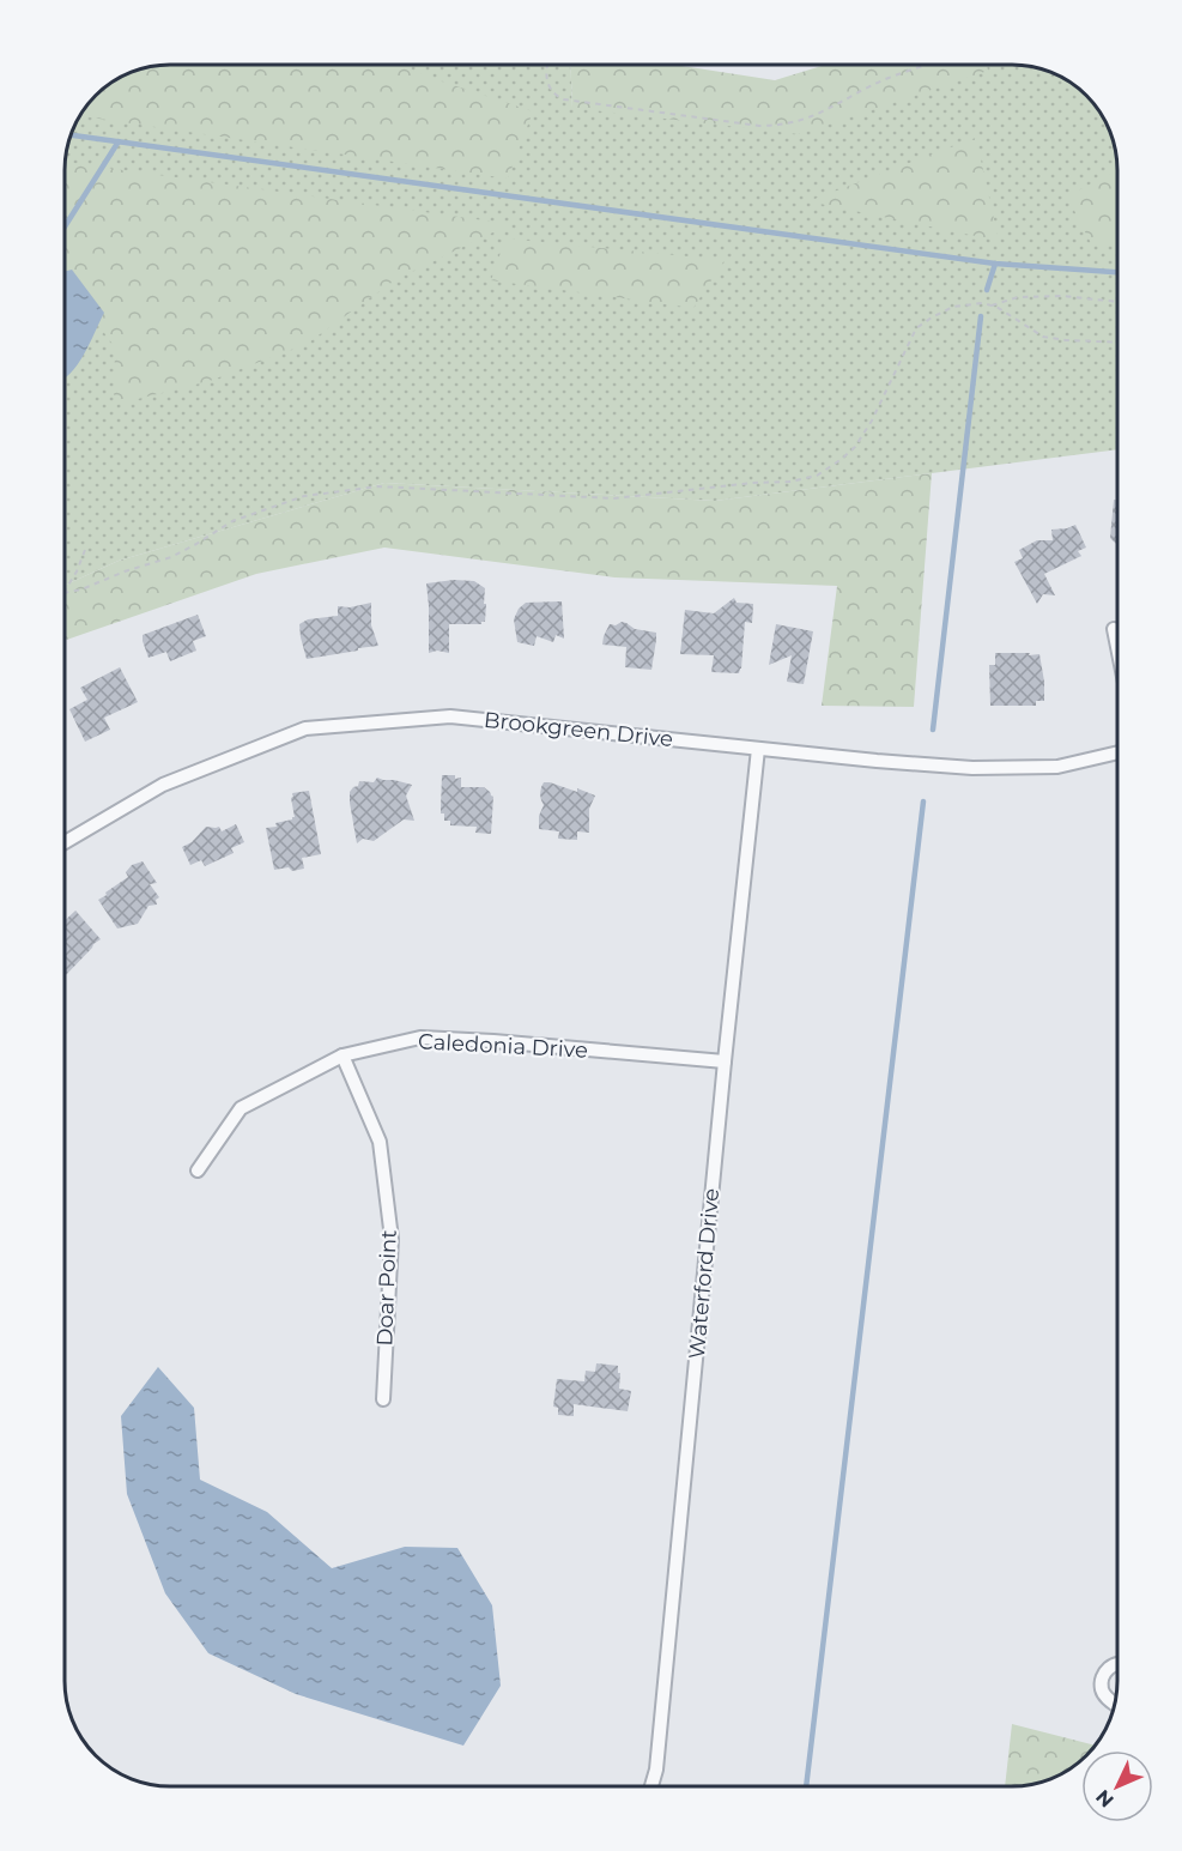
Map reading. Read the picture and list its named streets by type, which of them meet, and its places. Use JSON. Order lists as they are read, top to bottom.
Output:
{
  "streets": {
    "street": [
      "Brookgreen Drive",
      "Caledonia Drive",
      "Waterford Drive",
      "Doar Point"
    ]
  },
  "crossings": [
    ["Brookgreen Drive", "Waterford Drive"],
    ["Caledonia Drive", "Waterford Drive"],
    ["Caledonia Drive", "Doar Point"]
  ],
  "north": "bottom left"
}
